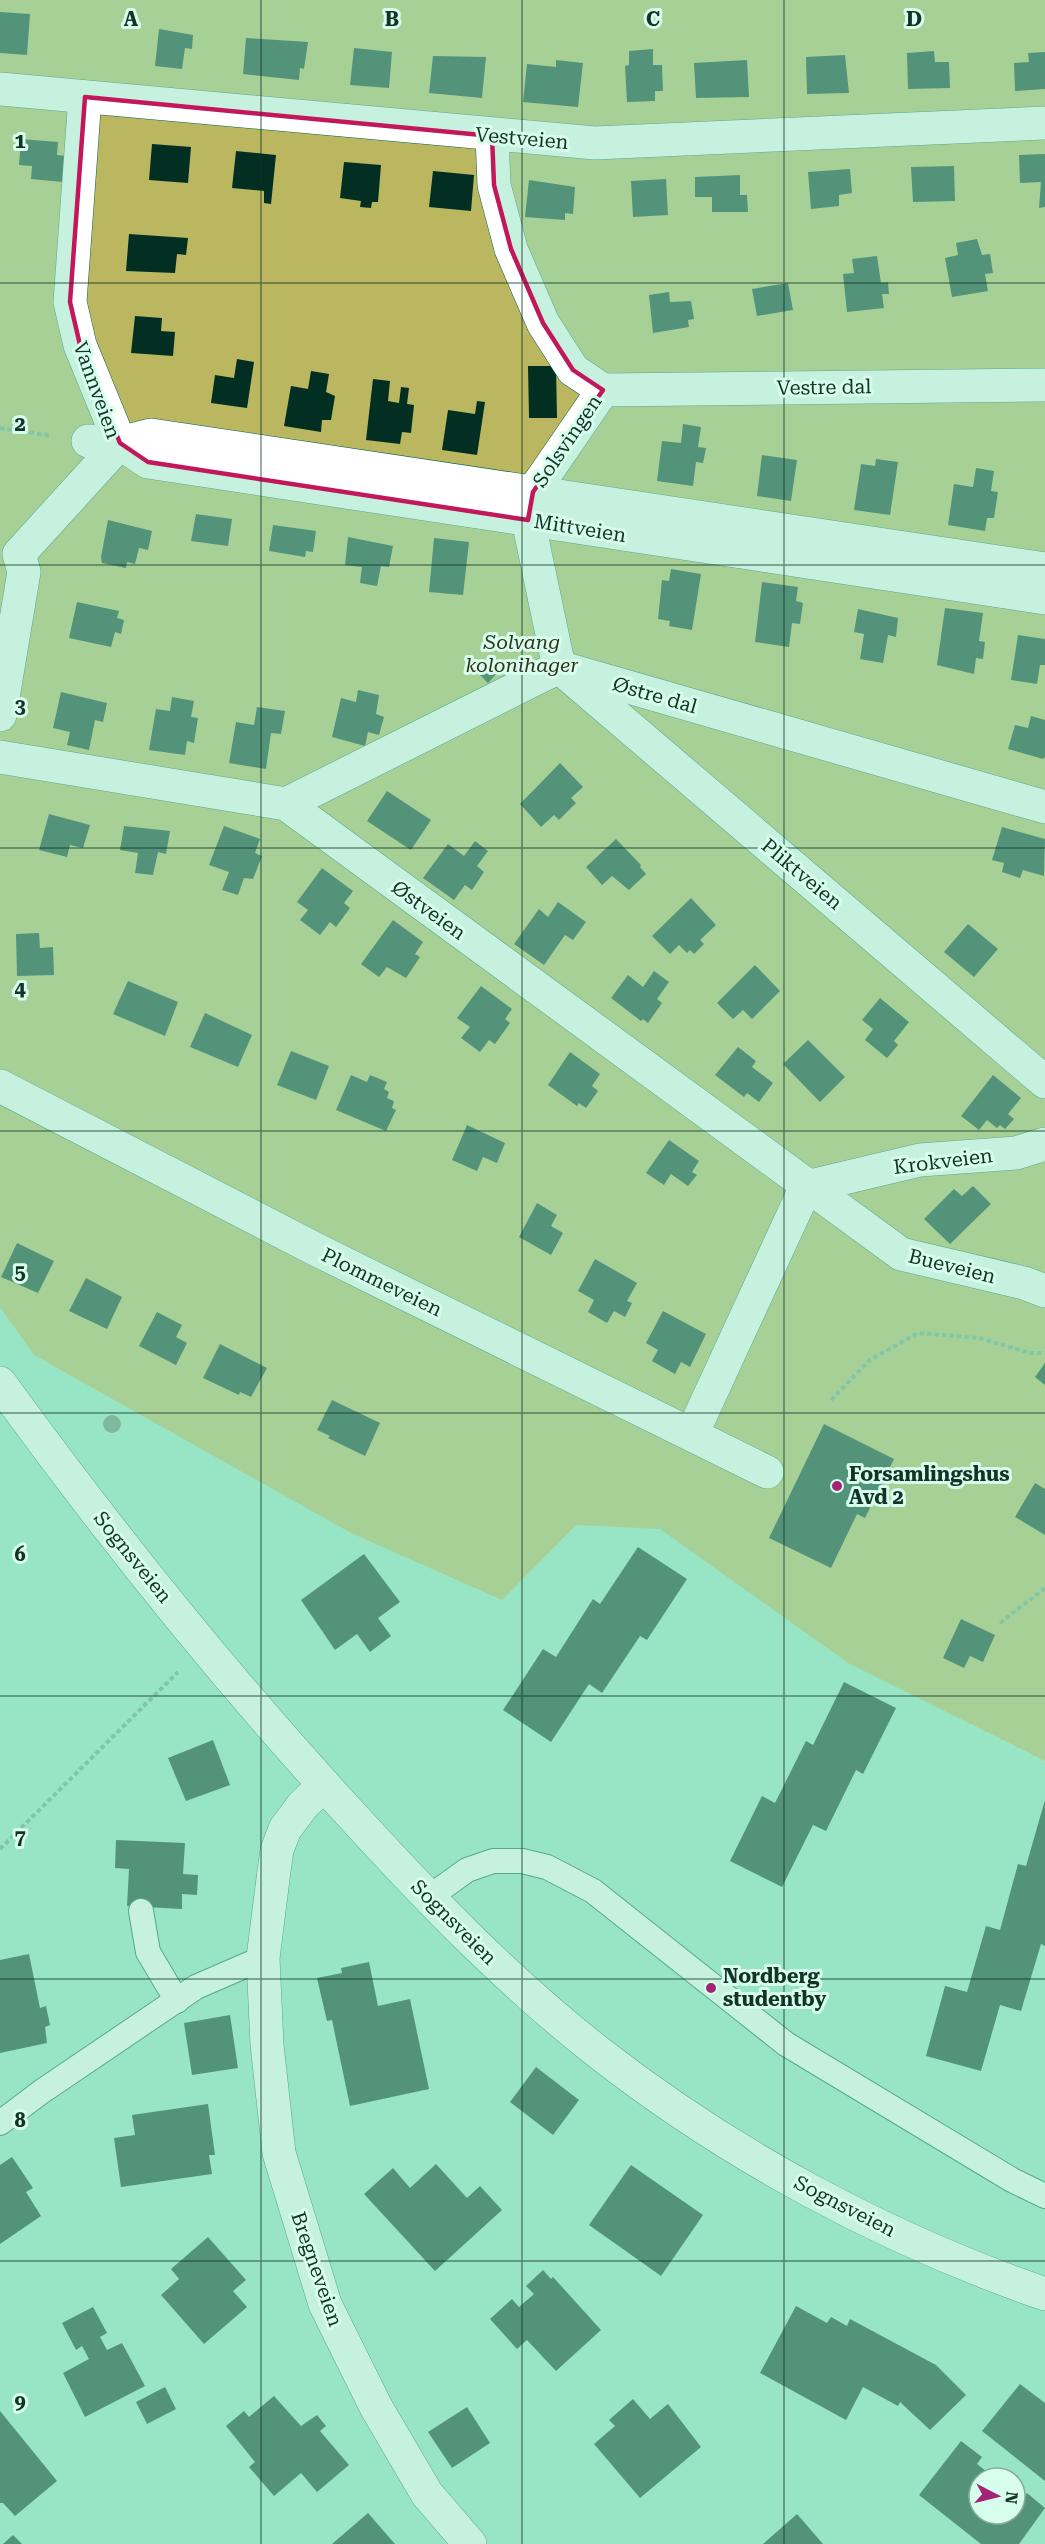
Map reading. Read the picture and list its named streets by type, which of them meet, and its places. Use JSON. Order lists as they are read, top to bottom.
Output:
{
  "streets": {
    "street": [
      "Vestveien",
      "Vestre dal",
      "Vannveien",
      "Solsvingen",
      "Mittveien",
      "Østre dal",
      "Pliktveien",
      "Østveien",
      "Krokveien",
      "Bueveien",
      "Plommeveien",
      "Sognsveien",
      "Bregneveien"
    ]
  },
  "crossings": [
    ["Vestveien", "Vannveien"],
    ["Vestveien", "Solsvingen"],
    ["Vestre dal", "Solsvingen"],
    ["Vannveien", "Mittveien"],
    ["Solsvingen", "Mittveien"],
    ["Østre dal", "Pliktveien"],
    ["Østveien", "Krokveien"],
    ["Østveien", "Bueveien"],
    ["Krokveien", "Bueveien"],
    ["Sognsveien", "Bregneveien"]
  ],
  "parks": ["Solvang kolonihager"],
  "places": ["Forsamlingshus Avd 2", "Nordberg studentby"],
  "north": "right",
  "grid": {
    "columns": [
      "A",
      "B",
      "C",
      "D"
    ],
    "rows": [
      "1",
      "2",
      "3",
      "4",
      "5",
      "6",
      "7",
      "8",
      "9"
    ]
  }
}
